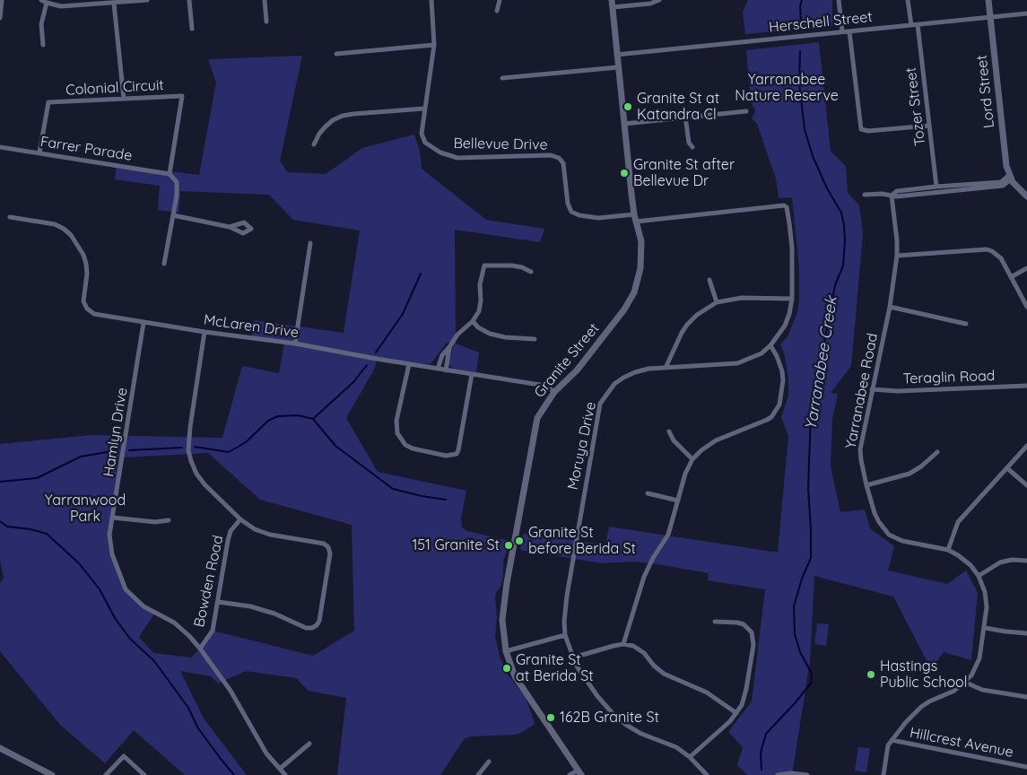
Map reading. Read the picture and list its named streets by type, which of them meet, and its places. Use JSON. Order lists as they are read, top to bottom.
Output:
{
  "streets": {
    "street": [
      "Herschell Street",
      "Colonial Circuit",
      "Lord Street",
      "Tozer Street",
      "Bellevue Drive",
      "Farrer Parade",
      "McLaren Drive",
      "Granite Street",
      "Teraglin Road",
      "Yarranabee Road",
      "Hamlyn Drive",
      "Moruya Drive",
      "Bowden Road",
      "Hillcrest Avenue"
    ]
  },
  "crossings": [
    ["Herschell Street", "Lord Street"],
    ["Herschell Street", "Tozer Street"],
    ["Herschell Street", "Granite Street"],
    ["Colonial Circuit", "Farrer Parade"],
    ["Bellevue Drive", "Granite Street"],
    ["McLaren Drive", "Granite Street"],
    ["McLaren Drive", "Hamlyn Drive"],
    ["Granite Street", "Moruya Drive"],
    ["Teraglin Road", "Yarranabee Road"],
    ["Yarranabee Road", "Hillcrest Avenue"],
    ["Hamlyn Drive", "Bowden Road"]
  ],
  "water": ["Yarranabee Creek"],
  "parks": ["Yarranabee Nature Reserve", "Yarranwood Park"],
  "places": [
    "Granite St at Katandra Cl",
    "Granite St after Bellevue Dr",
    "Granite St before Berida St",
    "151 Granite St",
    "Granite St at Berida St",
    "Hastings Public School",
    "162B Granite St"
  ]
}
